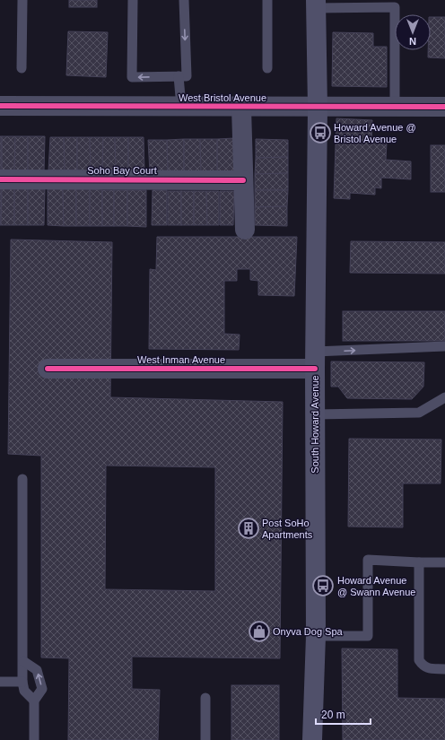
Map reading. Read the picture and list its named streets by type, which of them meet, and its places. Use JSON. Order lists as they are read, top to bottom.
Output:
{
  "streets": {
    "main road": ["South Howard Avenue"],
    "street": ["West Bristol Avenue", "Soho Bay Court", "West Inman Avenue"]
  },
  "crossings": [
    ["West Bristol Avenue", "South Howard Avenue"],
    ["West Inman Avenue", "South Howard Avenue"]
  ],
  "places": {
    "bus stop": ["Howard Avenue @ Bristol Avenue", "Howard Avenue @ Swann Avenue"],
    "building": ["Post SoHo Apartments"],
    "shop": ["Onyva Dog Spa"]
  },
  "scale_bar": "20 m",
  "north": "bottom"
}
